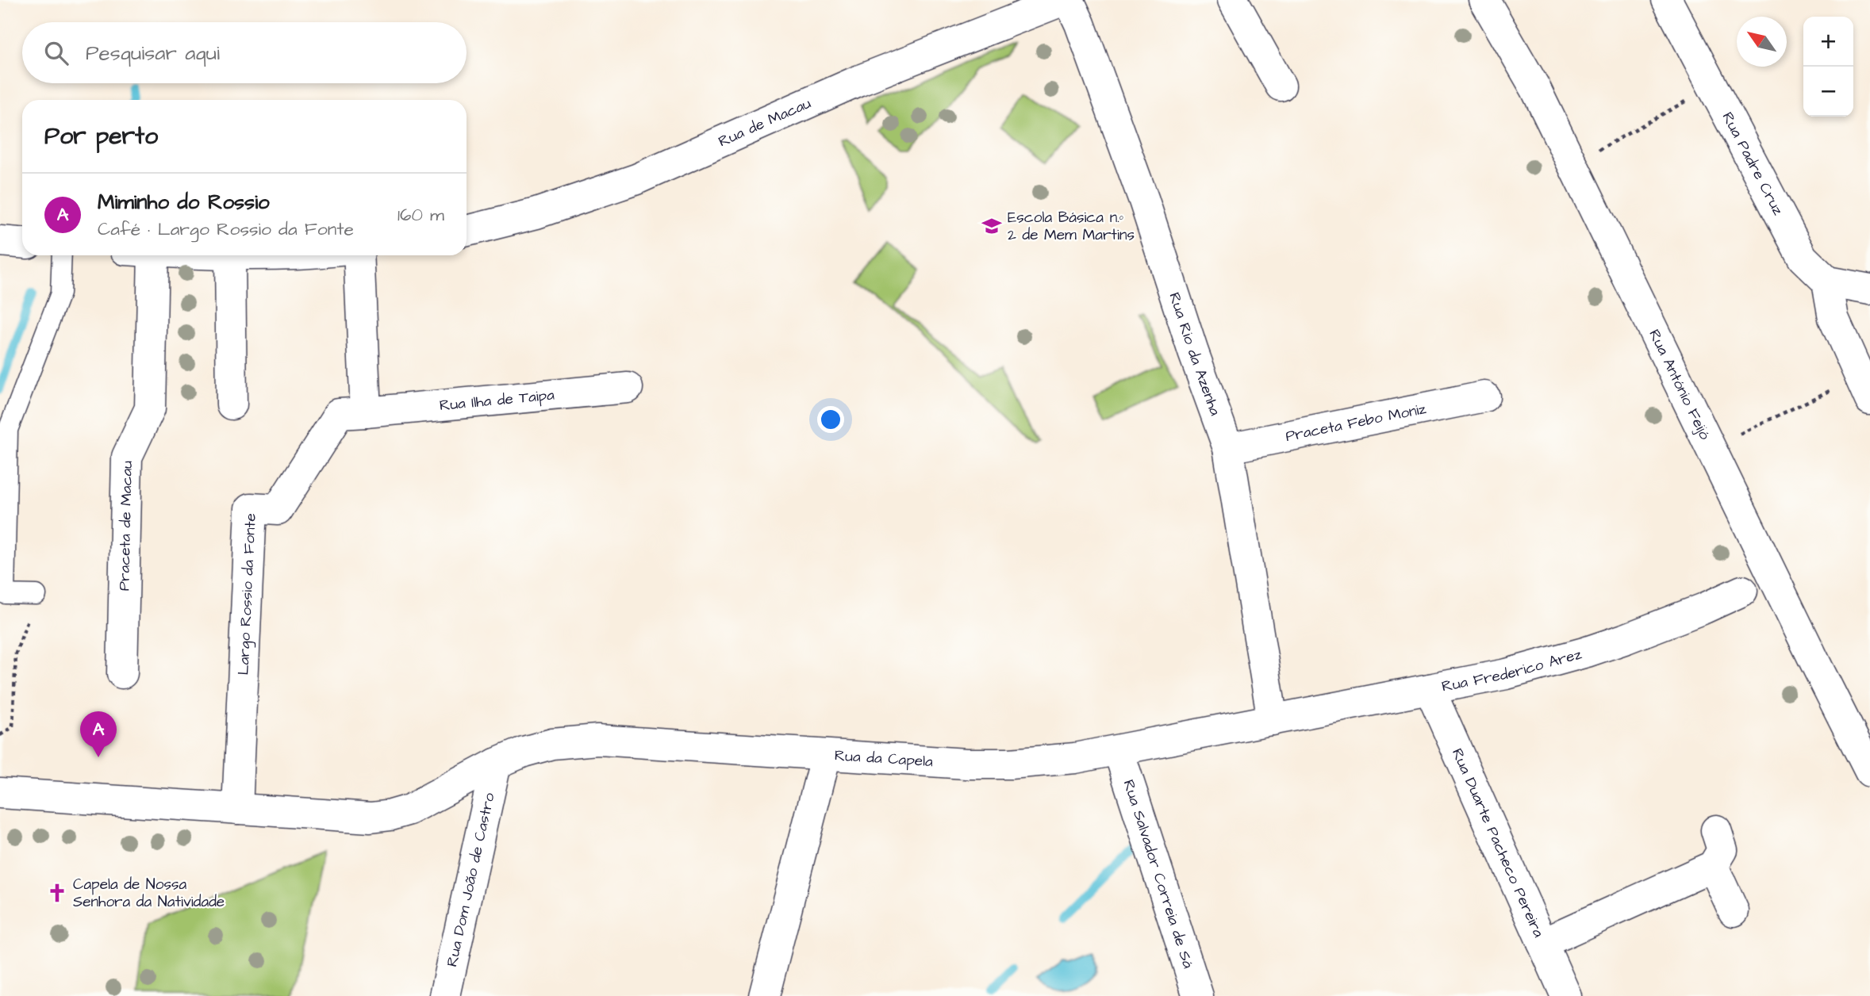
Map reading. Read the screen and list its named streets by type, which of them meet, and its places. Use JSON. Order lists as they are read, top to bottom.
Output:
{
  "streets": {
    "street": [
      "Rua de Macau",
      "Rua Padre Cruz",
      "Rua Rio da Azenha",
      "Rua António Feijó",
      "Rua Ilha de Taipa",
      "Praceta Febo Moniz",
      "Praceta de Macau",
      "Largo Rossio da Fonte",
      "Rua Frederico Arez",
      "Rua da Capela",
      "Rua Duarte Pacheco Pereira",
      "Rua Salvador Correia de Sá",
      "Rua Dom João de Castro"
    ]
  },
  "crossings": [
    ["Rua Rio da Azenha", "Praceta Febo Moniz"],
    ["Rua Rio da Azenha", "Rua Frederico Arez"],
    ["Rua Rio da Azenha", "Rua da Capela"],
    ["Rua Ilha de Taipa", "Largo Rossio da Fonte"],
    ["Rua Frederico Arez", "Rua da Capela"],
    ["Rua Frederico Arez", "Rua Duarte Pacheco Pereira"],
    ["Rua da Capela", "Rua Salvador Correia de Sá"],
    ["Rua da Capela", "Rua Dom João de Castro"]
  ],
  "places": {
    "school or university": ["Escola Básica n.º 2 de Mem Martins"],
    "church": ["Capela de Nossa Senhora da Natividade"]
  },
  "north": "top left",
  "page": {
    "map_buttons": ["+", "−"],
    "search": "Pesquisar aqui",
    "heading": "Por perto",
    "list": [
      {
        "mark": "A",
        "name": "Miminho do Rossio",
        "note": "Café · Largo Rossio da Fonte",
        "value": "160 m"
      }
    ],
    "pins": "A"
  }
}
